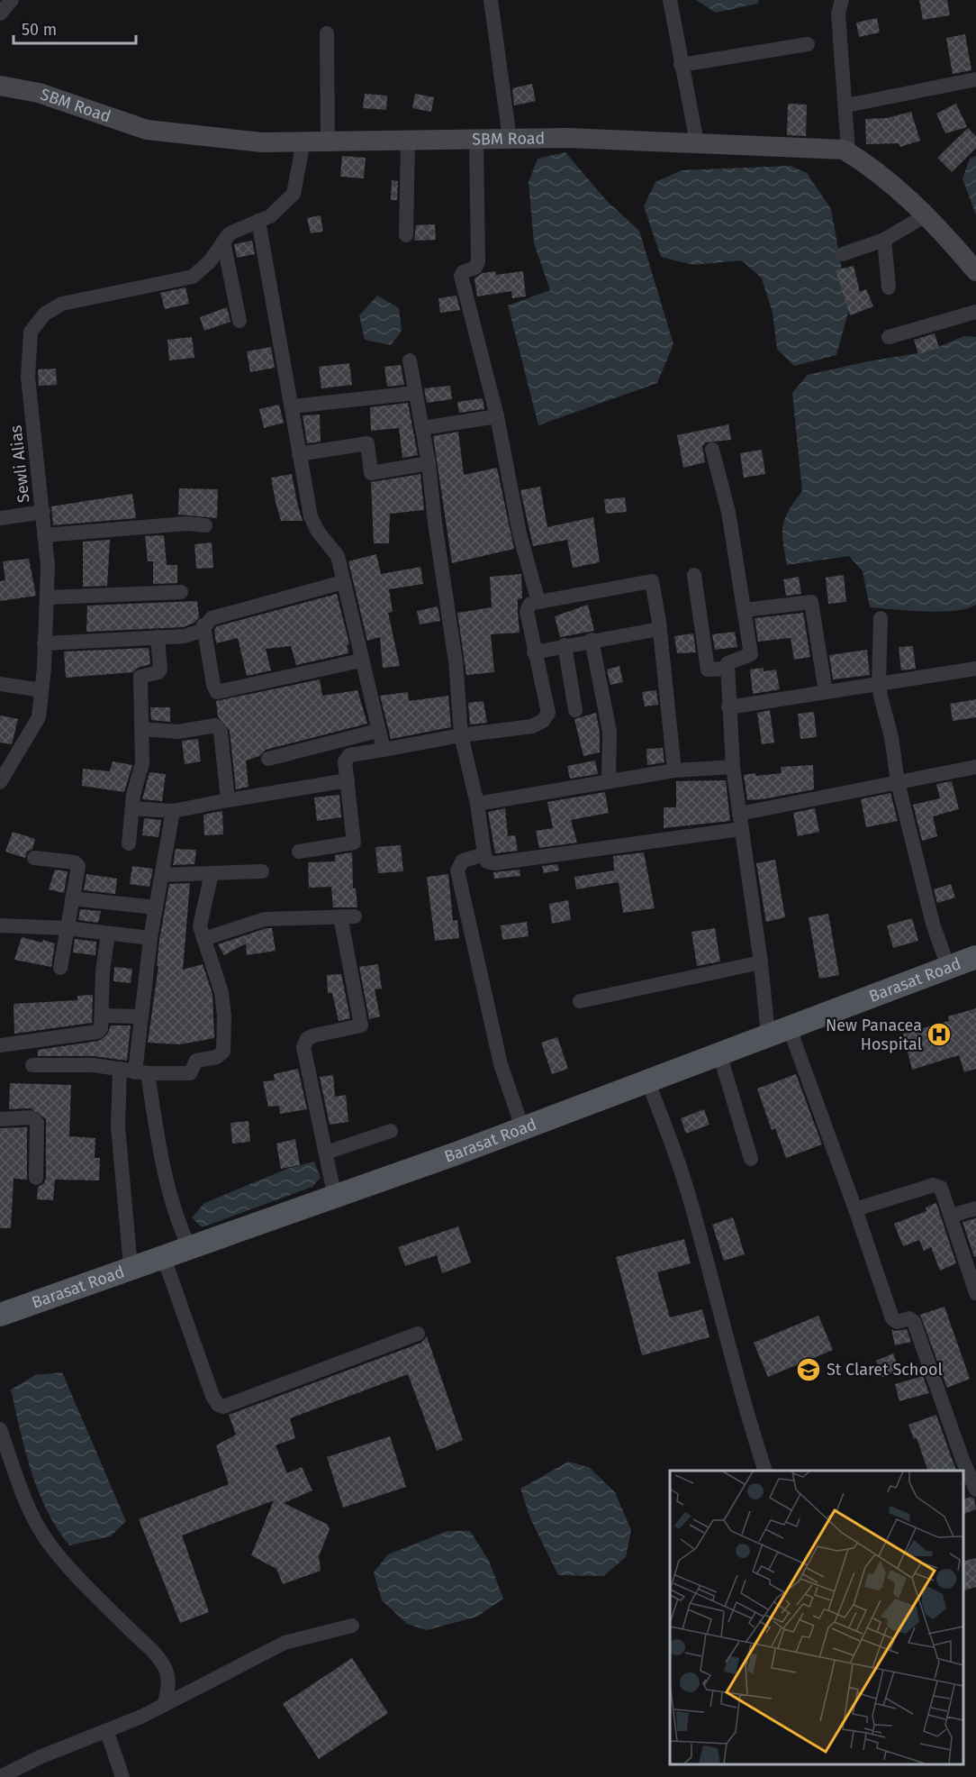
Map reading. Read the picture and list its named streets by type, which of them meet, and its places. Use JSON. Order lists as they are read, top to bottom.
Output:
{
  "streets": {
    "main road": ["Barasat Road"],
    "street": ["SBM Road", "Sewli Alias"]
  },
  "crossings": [
    ["SBM Road", "Sewli Alias"]
  ],
  "places": {
    "hospital": ["New Panacea Hospital"],
    "school or university": ["St Claret School"]
  },
  "scale_bar": "50 m"
}
